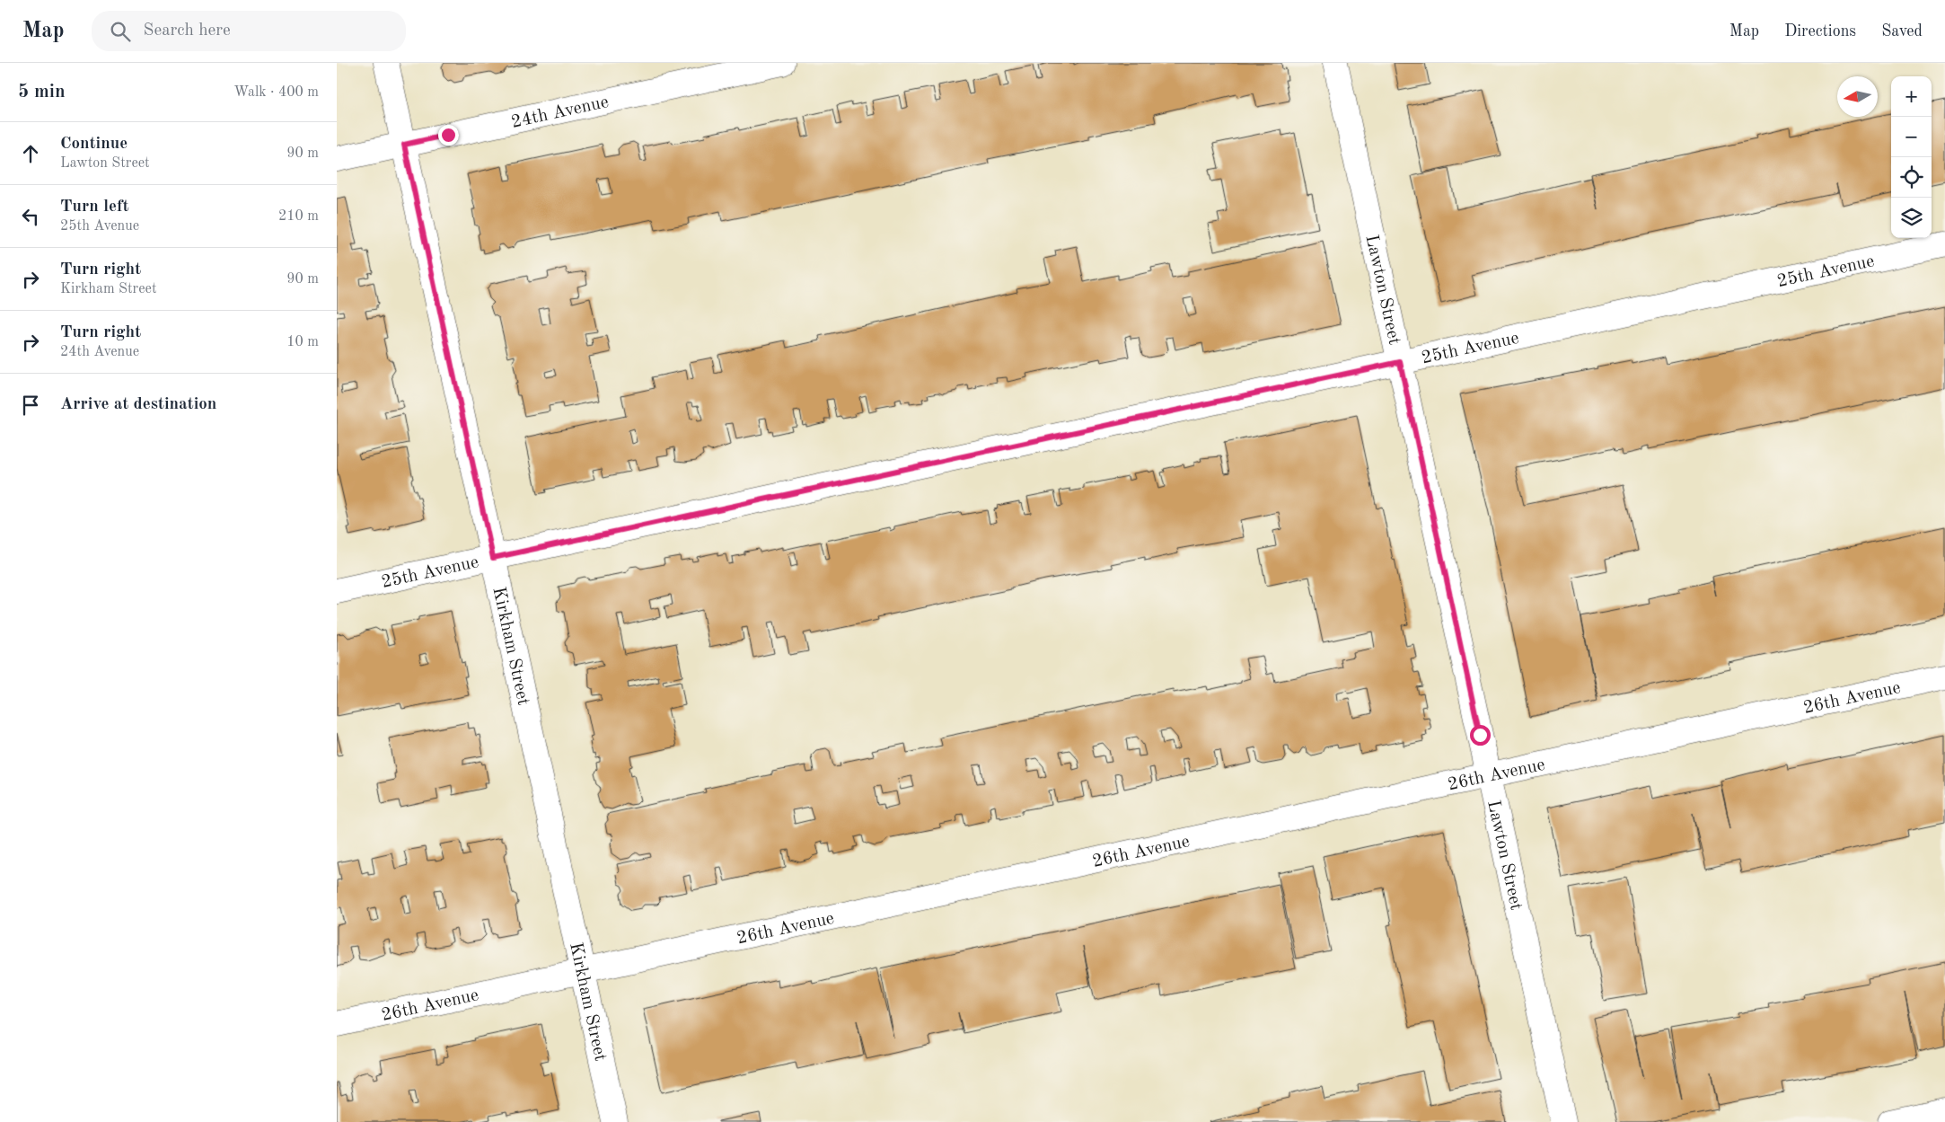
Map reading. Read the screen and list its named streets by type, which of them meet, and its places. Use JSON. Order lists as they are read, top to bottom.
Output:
{
  "streets": {
    "street": [
      "24th Avenue",
      "25th Avenue",
      "Lawton Street",
      "Kirkham Street",
      "26th Avenue"
    ]
  },
  "crossings": [
    ["24th Avenue", "Kirkham Street"],
    ["25th Avenue", "Lawton Street"],
    ["25th Avenue", "Kirkham Street"],
    ["Lawton Street", "26th Avenue"],
    ["Kirkham Street", "26th Avenue"]
  ],
  "north": "left",
  "page": {
    "header": "Map",
    "search": "Search here",
    "nav": ["Map", "Directions", "Saved"],
    "heading": ["5 min", "Walk · 400 m"],
    "map_buttons": ["+", "−"],
    "list": [
      ["Continue", "Lawton Street", "90 m"],
      ["Turn left", "25th Avenue", "210 m"],
      ["Turn right", "Kirkham Street", "90 m"],
      ["Turn right", "24th Avenue", "10 m"],
      "Arrive at destination"
    ]
  }
}
